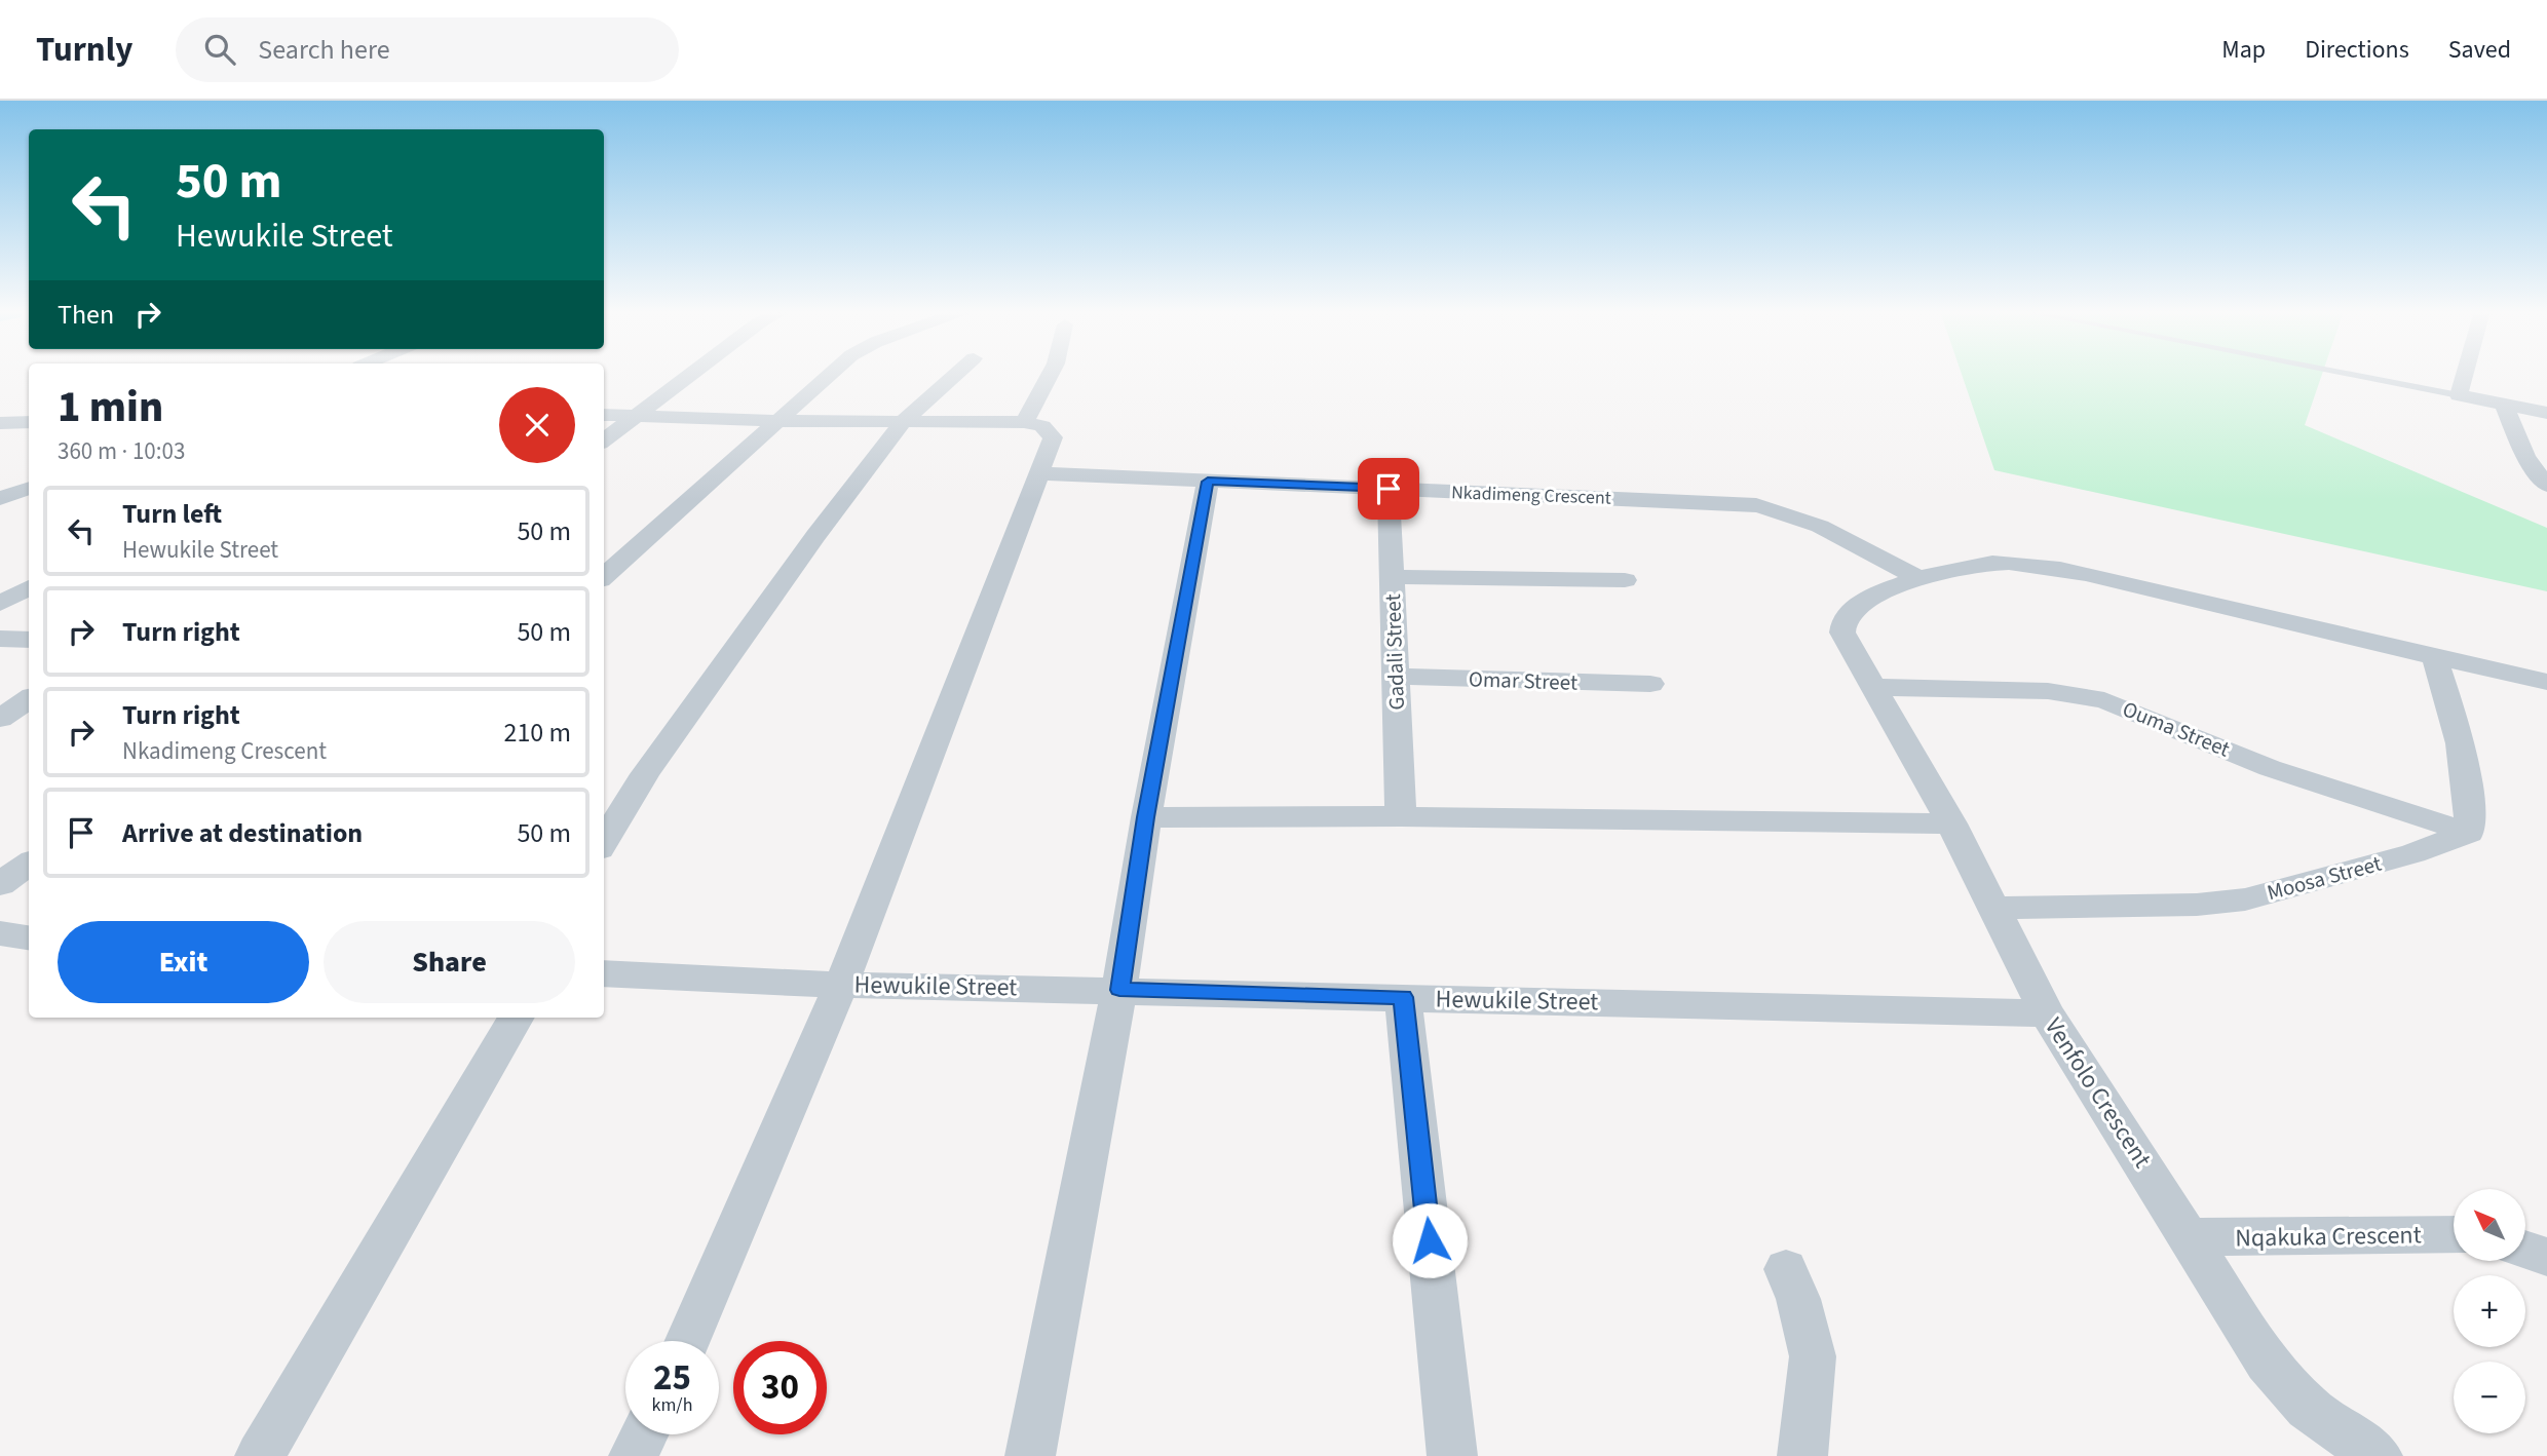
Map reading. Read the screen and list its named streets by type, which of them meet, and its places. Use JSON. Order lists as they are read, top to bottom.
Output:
{
  "streets": {
    "street": [
      "Nkadimeng Crescent",
      "Gadali Street",
      "Omar Street",
      "Ouma Street",
      "Moosa Street",
      "Hewukile Street",
      "Venfolo Crescent",
      "Nqakuka Crescent"
    ]
  },
  "crossings": [
    ["Nkadimeng Crescent", "Gadali Street"],
    ["Nkadimeng Crescent", "Venfolo Crescent"],
    ["Gadali Street", "Omar Street"],
    ["Ouma Street", "Moosa Street"],
    ["Ouma Street", "Venfolo Crescent"],
    ["Moosa Street", "Venfolo Crescent"],
    ["Hewukile Street", "Venfolo Crescent"],
    ["Venfolo Crescent", "Nqakuka Crescent"]
  ],
  "north": "top left",
  "page": {
    "header": "Turnly",
    "search": "Search here",
    "nav": ["Map", "Directions", "Saved"],
    "turn": ["50 m", "Hewukile Street"],
    "then": "Then",
    "heading": ["1 min", "360 m · 10:03"],
    "list": [
      {
        "name": "Turn left",
        "note": "Hewukile Street",
        "value": "50 m"
      },
      {
        "name": "Turn right",
        "value": "50 m"
      },
      {
        "name": "Turn right",
        "note": "Nkadimeng Crescent",
        "value": "210 m"
      },
      {
        "name": "Arrive at destination",
        "value": "50 m"
      }
    ],
    "buttons": ["Exit", "Share"],
    "map_buttons": ["+", "−"],
    "speed": "25 km/h",
    "limit": "30"
  }
}
